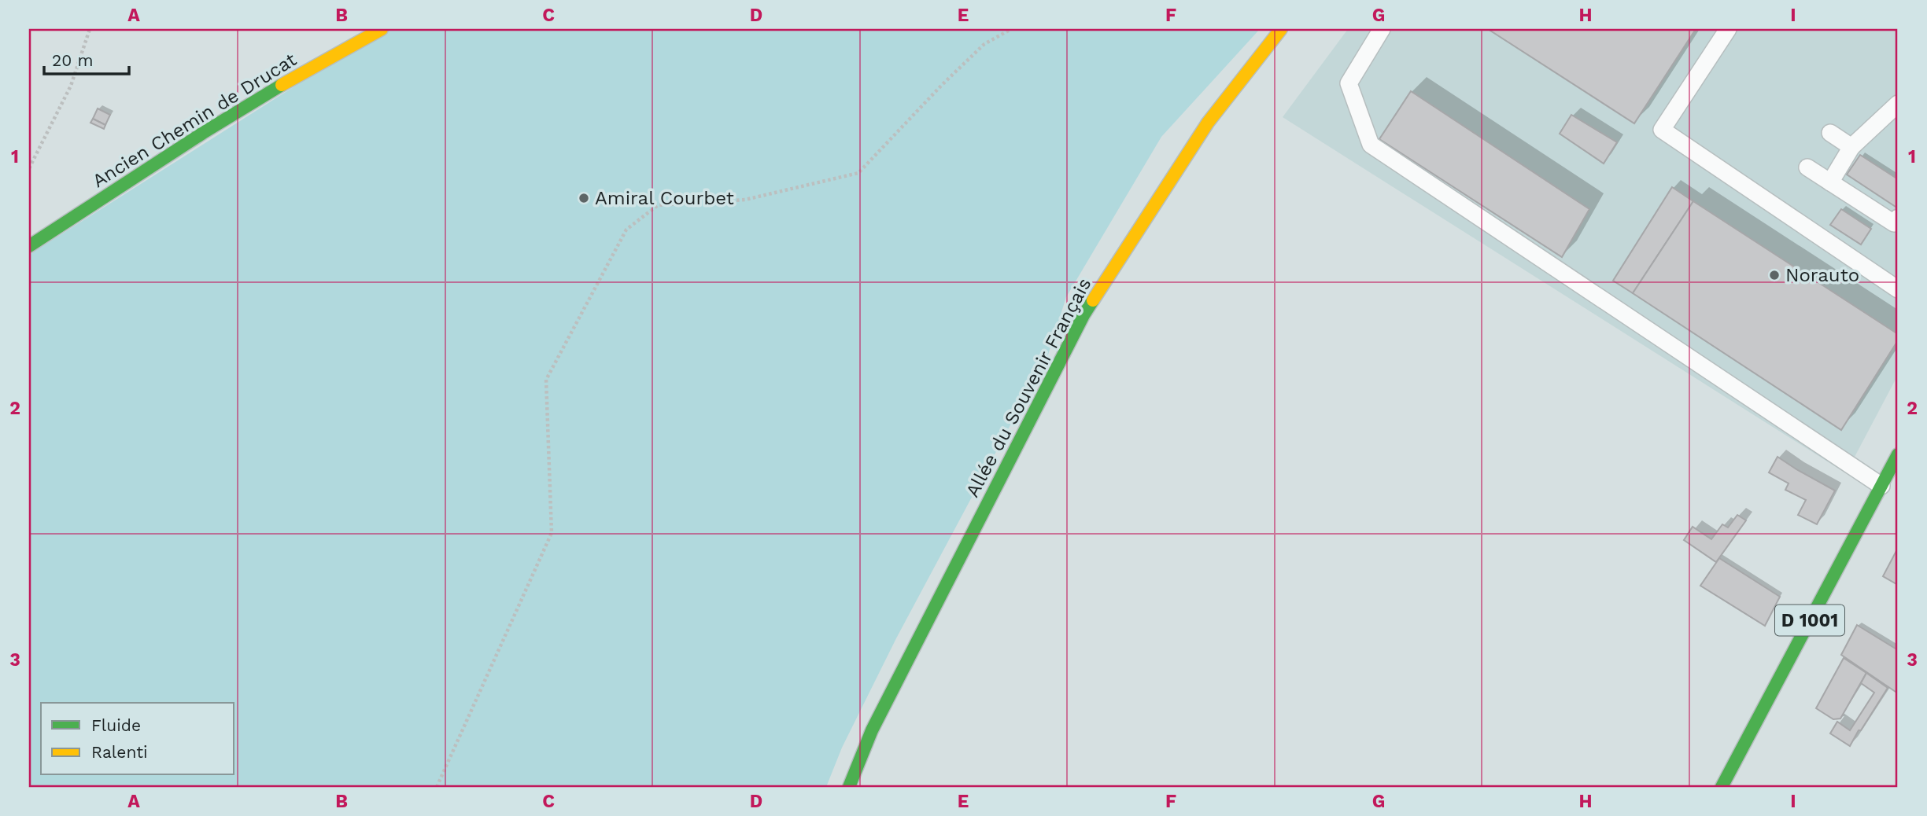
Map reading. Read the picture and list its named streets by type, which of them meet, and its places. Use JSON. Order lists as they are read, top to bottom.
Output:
{
  "streets": {
    "street": ["Ancien Chemin de Drucat", "Allée du Souvenir Français", "D 1001"]
  },
  "places": ["Amiral Courbet", "Norauto"],
  "legend": ["Fluide", "Ralenti"],
  "scale_bar": "20 m",
  "grid": {
    "columns": [
      "A",
      "B",
      "C",
      "D",
      "E",
      "F",
      "G",
      "H",
      "I"
    ],
    "rows": ["1", "2", "3"]
  }
}
